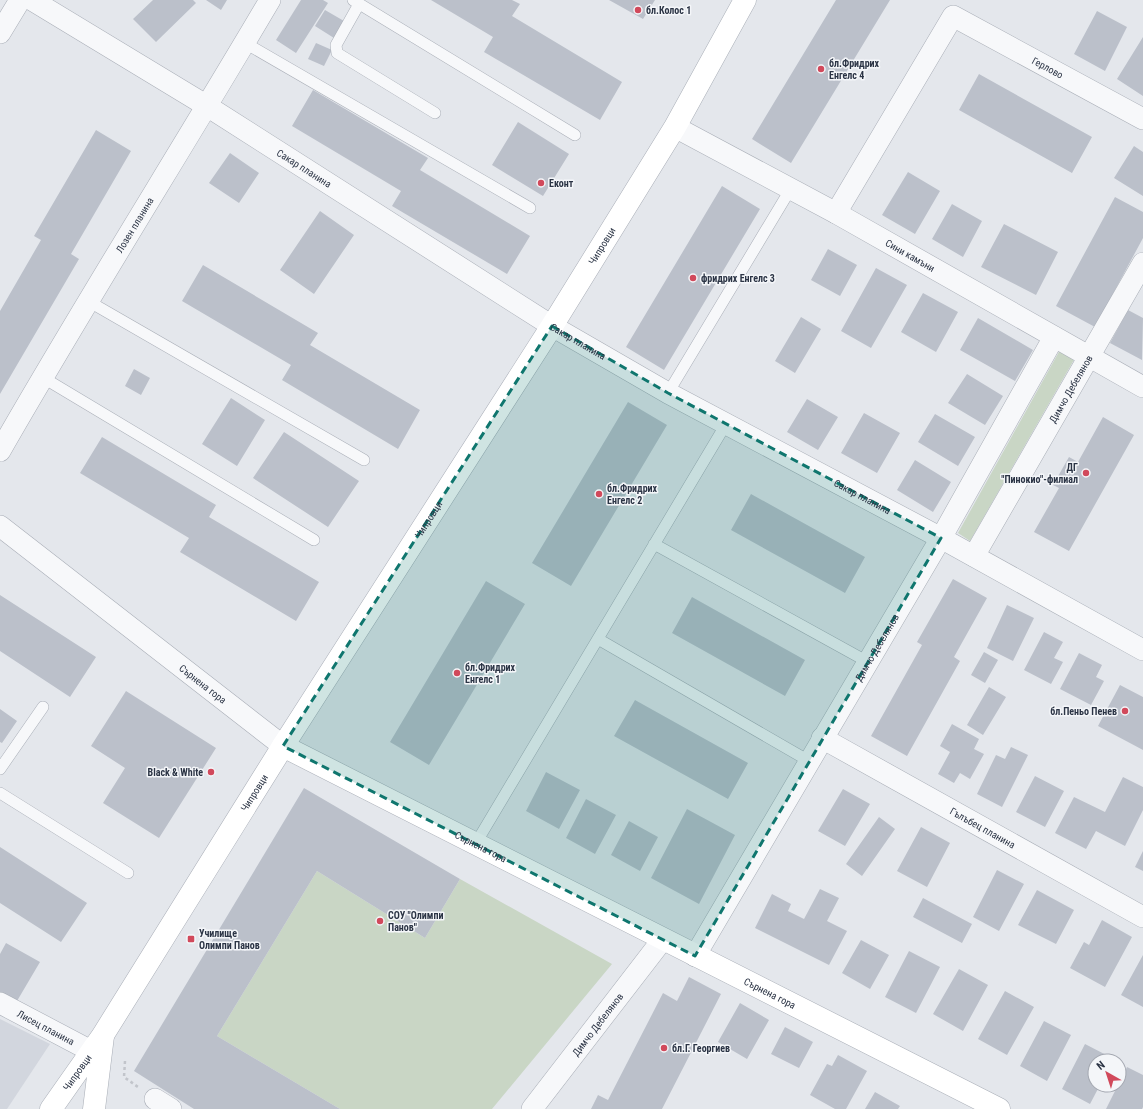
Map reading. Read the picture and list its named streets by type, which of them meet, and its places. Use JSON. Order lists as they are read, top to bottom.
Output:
{
  "streets": {
    "main road": ["Чипровци", "Сърнена гора"],
    "street": [
      "Герлово",
      "Сакар планина",
      "Лозен планина",
      "Сини камъни",
      "Димчо Дебелянов",
      "Гълъбец планина",
      "Лисец планина"
    ]
  },
  "crossings": [
    ["Герлово", "Сини камъни"],
    ["Сакар планина", "Лозен планина"],
    ["Сакар планина", "Чипровци"],
    ["Сакар планина", "Димчо Дебелянов"],
    ["Чипровци", "Сини камъни"],
    ["Чипровци", "Сърнена гора"],
    ["Чипровци", "Лисец планина"],
    ["Сини камъни", "Димчо Дебелянов"],
    ["Димчо Дебелянов", "Сърнена гора"],
    ["Димчо Дебелянов", "Гълъбец планина"]
  ],
  "places": {
    "other": [
      "бл.Колос 1",
      "бл.Фридрих Енгелс 4",
      "Еконт",
      "фридрих Енгелс 3",
      "ДГ \"Пинокио\"-филиал",
      "бл.Фридрих Енгелс 2",
      "бл.Фридрих Енгелс 1",
      "бл.Пеньо Пенев",
      "Black & White",
      "СОУ \"Олимпи Панов\"",
      "бл.Г. Георгиев"
    ],
    "transit": ["Училище Олимпи Панов"]
  },
  "north": "top left"
}
